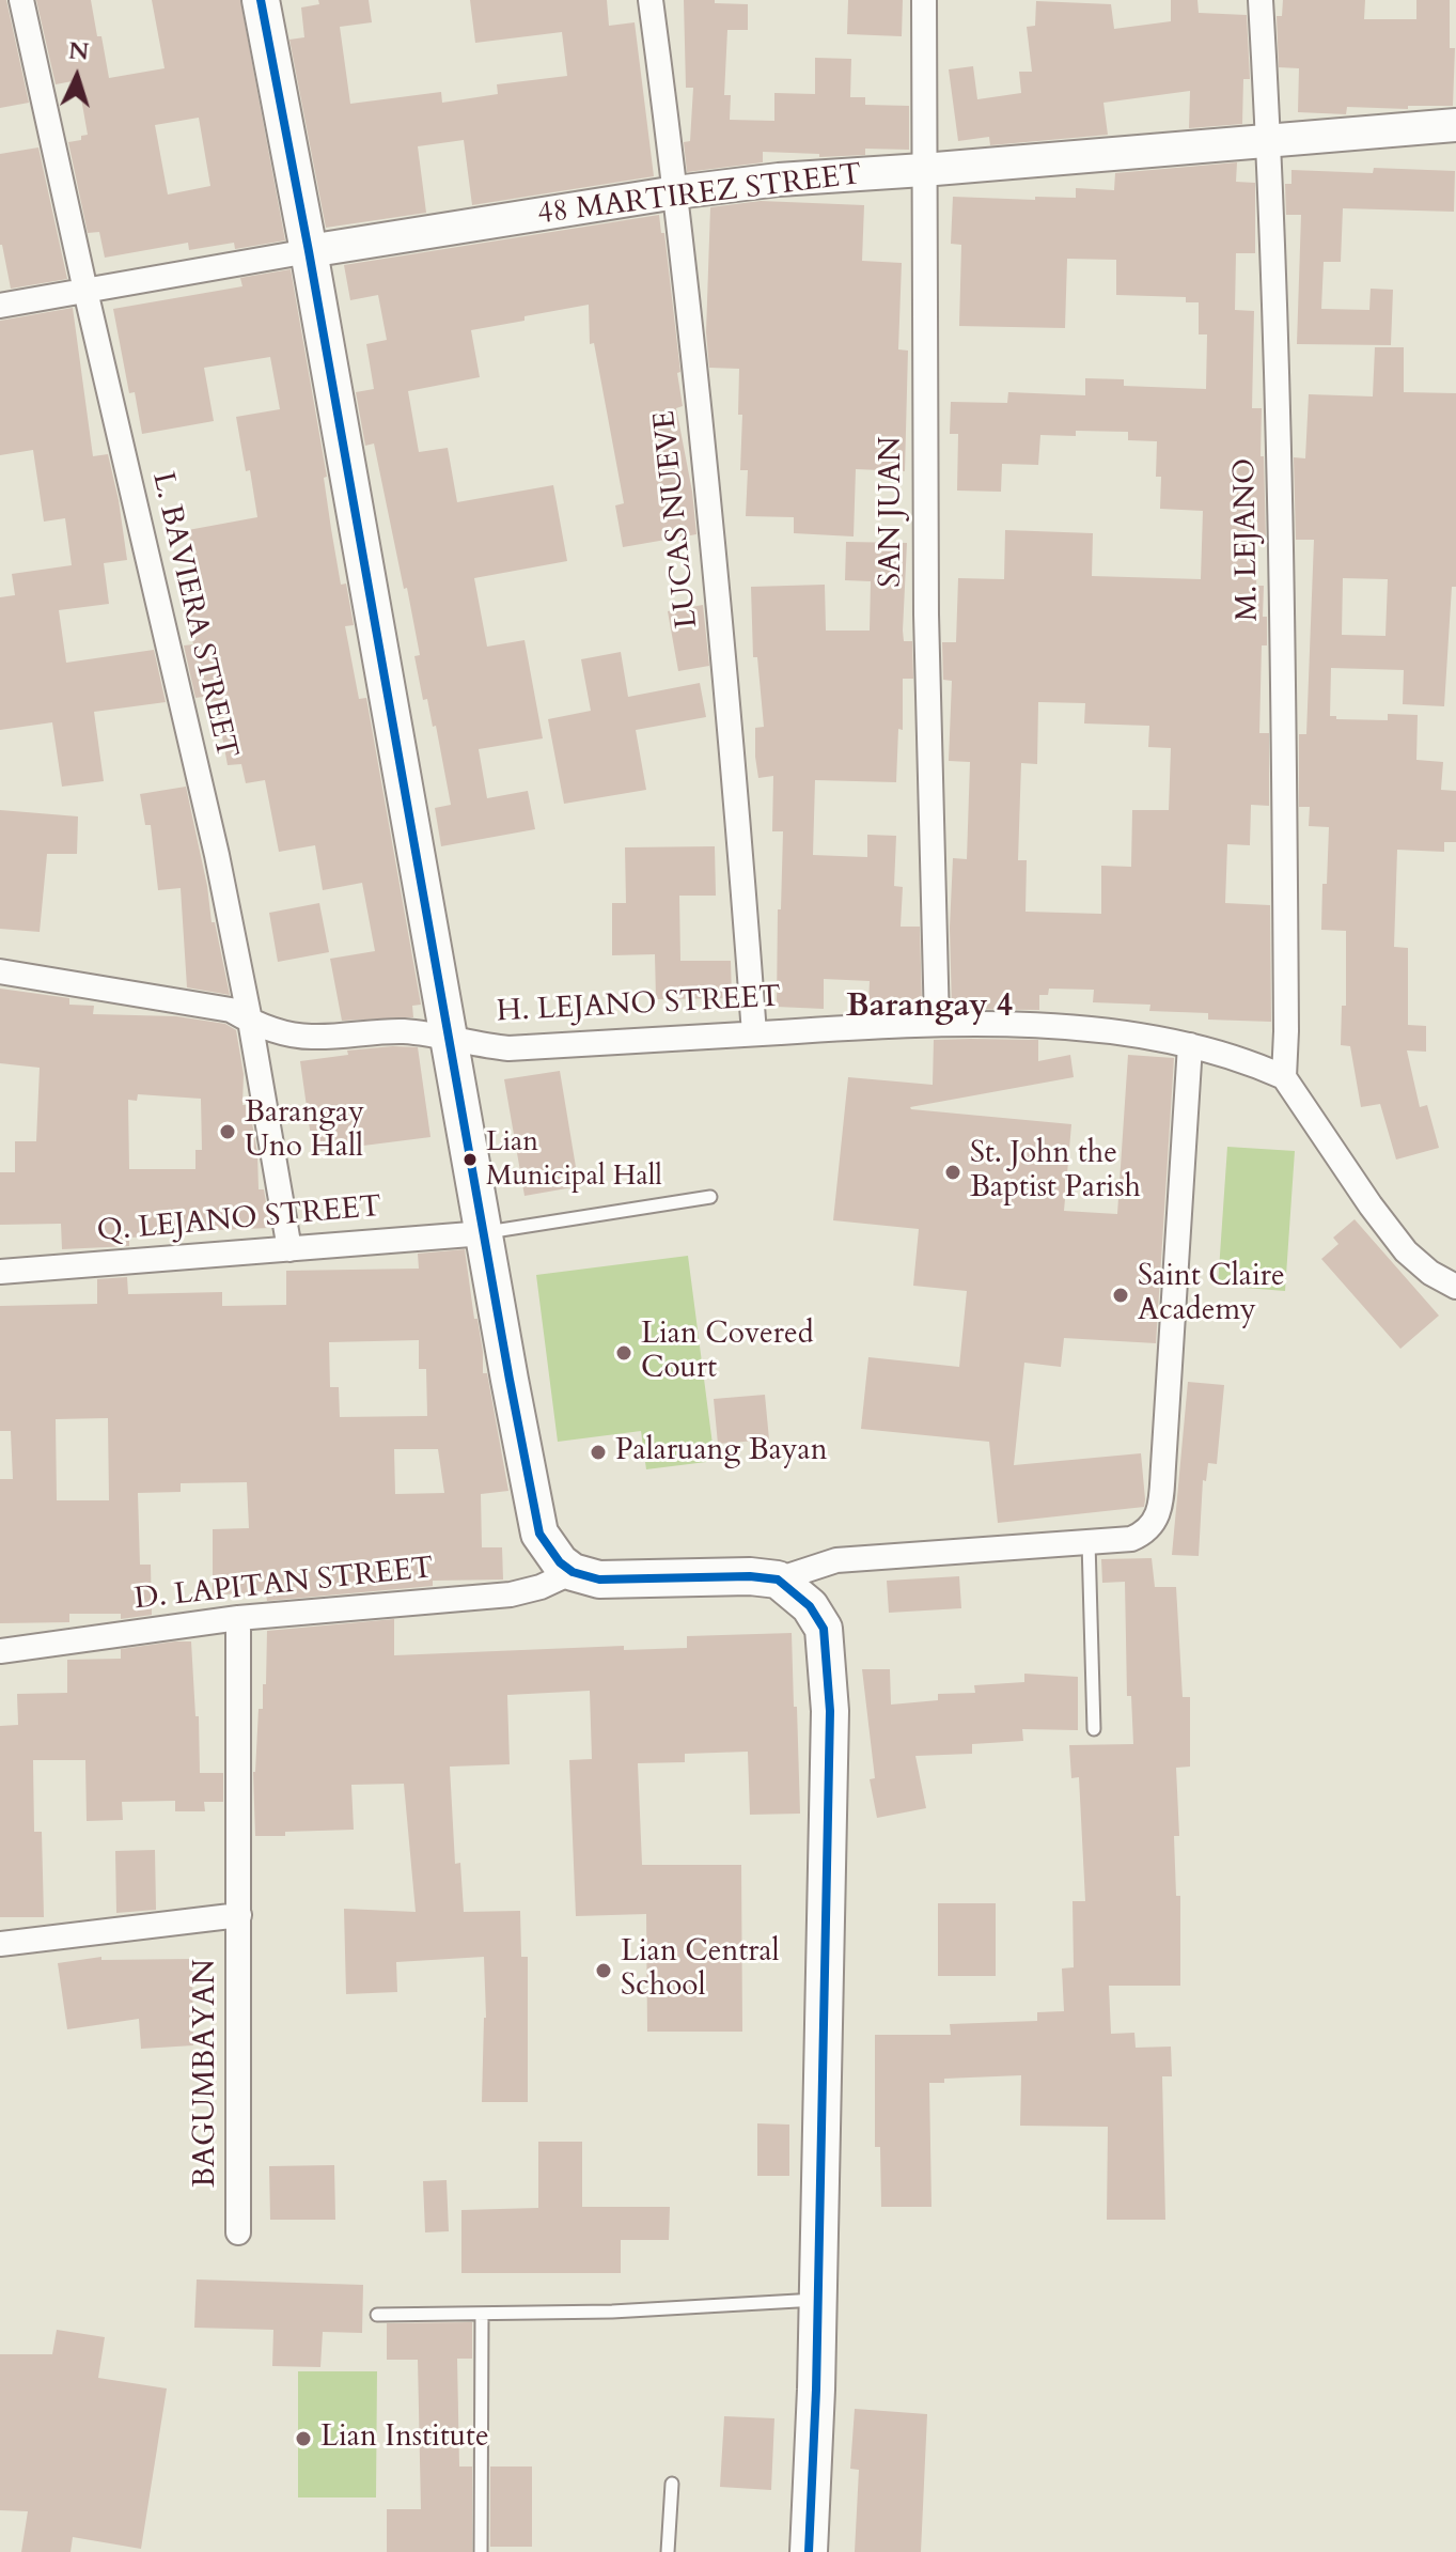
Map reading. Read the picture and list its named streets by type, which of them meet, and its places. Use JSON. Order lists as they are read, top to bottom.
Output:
{
  "streets": {
    "street": [
      "48 MARTIREZ STREET",
      "SAN JUAN",
      "LUCAS NUEVE",
      "M. LEJANO",
      "L. BAVIERA STREET",
      "H. LEJANO STREET",
      "Q. LEJANO STREET",
      "D. LAPITAN STREET",
      "BAGUMBAYAN"
    ]
  },
  "crossings": [
    ["48 MARTIREZ STREET", "SAN JUAN"],
    ["48 MARTIREZ STREET", "LUCAS NUEVE"],
    ["48 MARTIREZ STREET", "M. LEJANO"],
    ["48 MARTIREZ STREET", "L. BAVIERA STREET"],
    ["SAN JUAN", "H. LEJANO STREET"],
    ["LUCAS NUEVE", "H. LEJANO STREET"],
    ["M. LEJANO", "H. LEJANO STREET"],
    ["L. BAVIERA STREET", "H. LEJANO STREET"],
    ["L. BAVIERA STREET", "Q. LEJANO STREET"],
    ["D. LAPITAN STREET", "BAGUMBAYAN"]
  ],
  "districts": ["Barangay 4"],
  "places": [
    "Barangay Uno Hall",
    "Lian Municipal Hall",
    "St. John the Baptist Parish",
    "Saint Claire Academy",
    "Lian Covered Court",
    "Palaruang Bayan",
    "Lian Central School",
    "Lian Institute"
  ],
  "north": "top"
}
